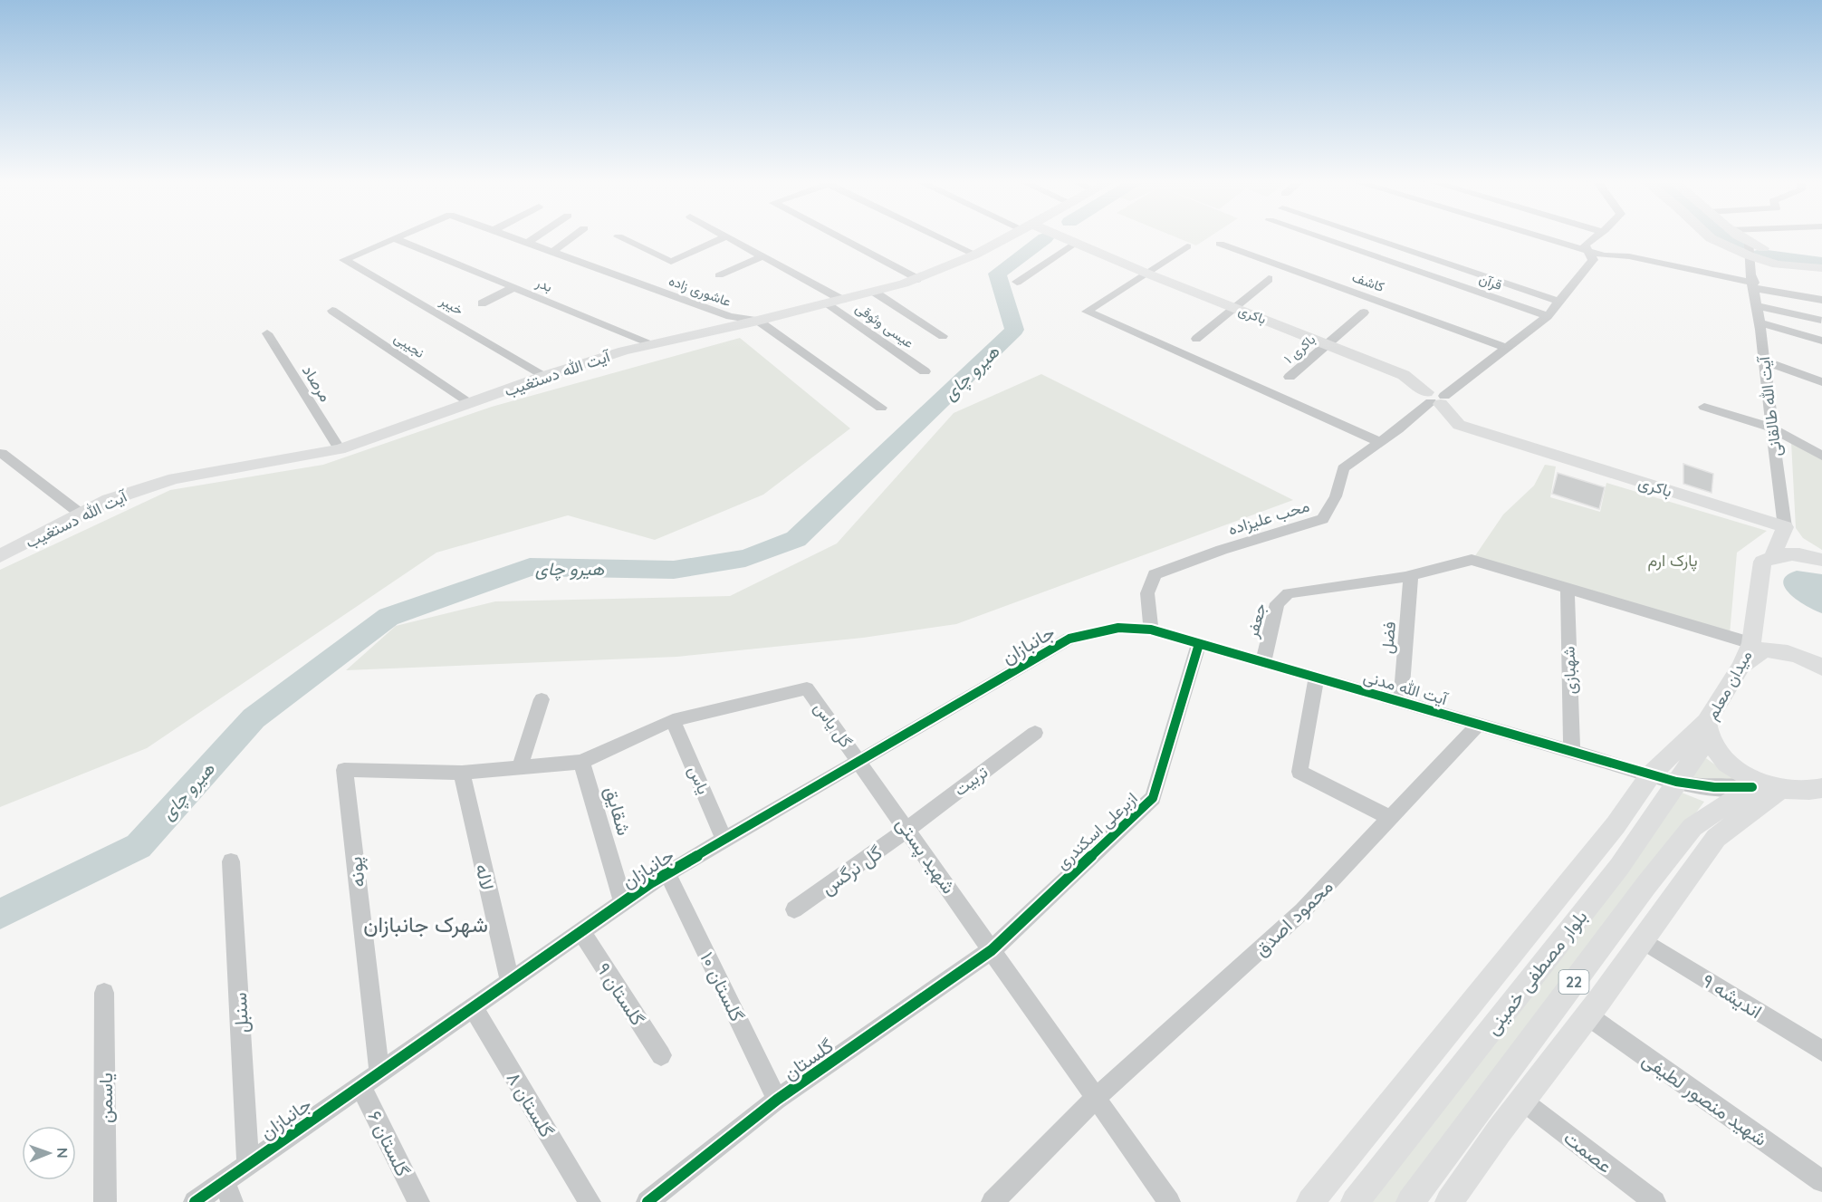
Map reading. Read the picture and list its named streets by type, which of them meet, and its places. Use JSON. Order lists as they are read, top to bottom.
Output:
{
  "streets": {
    "main road": [
      "باکری",
      "آیت الله دستغیب",
      "میدان معلم",
      "بلوار مصطفی خمینی",
      "22"
    ],
    "street": [
      "کاشف",
      "قرآن",
      "بدر",
      "عاشوری زاده",
      "خیبر",
      "عیسی وثوقی",
      "نجیبی",
      "باکری ۱",
      "مرصاد",
      "آیت الله طالقانی",
      "محب علیزاده",
      "جعفر",
      "فضل",
      "جانبازان",
      "شهبازی",
      "آیت‌ الله مدنی",
      "گل یاس",
      "یاس",
      "تربیت",
      "شقایق",
      "ازبرعلی اسکندری",
      "شهید پستی",
      "گل نرگس",
      "پونه",
      "لاله",
      "محمود اصدق",
      "گلستان ۱۰",
      "گلستان ۹",
      "اندیشه ۹",
      "سنبل",
      "گلستان",
      "یاسمن",
      "شهید منصور لطیفی",
      "گلستان ۸",
      "گلستان ۶",
      "عصمت"
    ]
  },
  "crossings": [
    ["کاشف", "محب علیزاده"],
    ["قرآن", "محب علیزاده"],
    ["بدر", "خیبر"],
    ["بدر", "آیت الله دستغیب"],
    ["عاشوری زاده", "آیت الله دستغیب"],
    ["خیبر", "آیت الله دستغیب"],
    ["باکری", "باکری ۱"],
    ["باکری", "آیت الله طالقانی"],
    ["باکری", "محب علیزاده"],
    ["عیسی وثوقی", "آیت الله دستغیب"],
    ["نجیبی", "آیت الله دستغیب"],
    ["آیت الله دستغیب", "مرصاد"],
    ["محب علیزاده", "جانبازان"],
    ["محب علیزاده", "آیت‌ الله مدنی"],
    ["جعفر", "فضل"],
    ["جعفر", "آیت‌ الله مدنی"],
    ["فضل", "آیت‌ الله مدنی"],
    ["جانبازان", "آیت‌ الله مدنی"],
    ["جانبازان", "گل یاس"],
    ["جانبازان", "یاس"],
    ["جانبازان", "شقایق"],
    ["جانبازان", "شهید پستی"],
    ["جانبازان", "پونه"],
    ["جانبازان", "لاله"],
    ["جانبازان", "گلستان ۱۰"],
    ["جانبازان", "گلستان ۹"],
    ["جانبازان", "سنبل"],
    ["جانبازان", "گلستان ۸"],
    ["جانبازان", "گلستان ۶"],
    ["شهبازی", "آیت‌ الله مدنی"],
    ["میدان معلم", "آیت‌ الله مدنی"],
    ["میدان معلم", "بلوار مصطفی خمینی"],
    ["آیت‌ الله مدنی", "ازبرعلی اسکندری"],
    ["آیت‌ الله مدنی", "محمود اصدق"],
    ["آیت‌ الله مدنی", "بلوار مصطفی خمینی"],
    ["گل یاس", "یاس"],
    ["گل یاس", "شهید پستی"],
    ["تربیت", "شهید پستی"],
    ["تربیت", "گل نرگس"],
    ["ازبرعلی اسکندری", "شهید پستی"],
    ["ازبرعلی اسکندری", "گلستان"],
    ["شهید پستی", "گل نرگس"],
    ["شهید پستی", "محمود اصدق"],
    ["شهید پستی", "گلستان"],
    ["پونه", "لاله"],
    ["گلستان ۱۰", "گلستان"]
  ],
  "districts": ["شهرک جانبازان"],
  "water": ["هیرو چای"],
  "parks": ["پارک ارم"],
  "north": "right"
}
